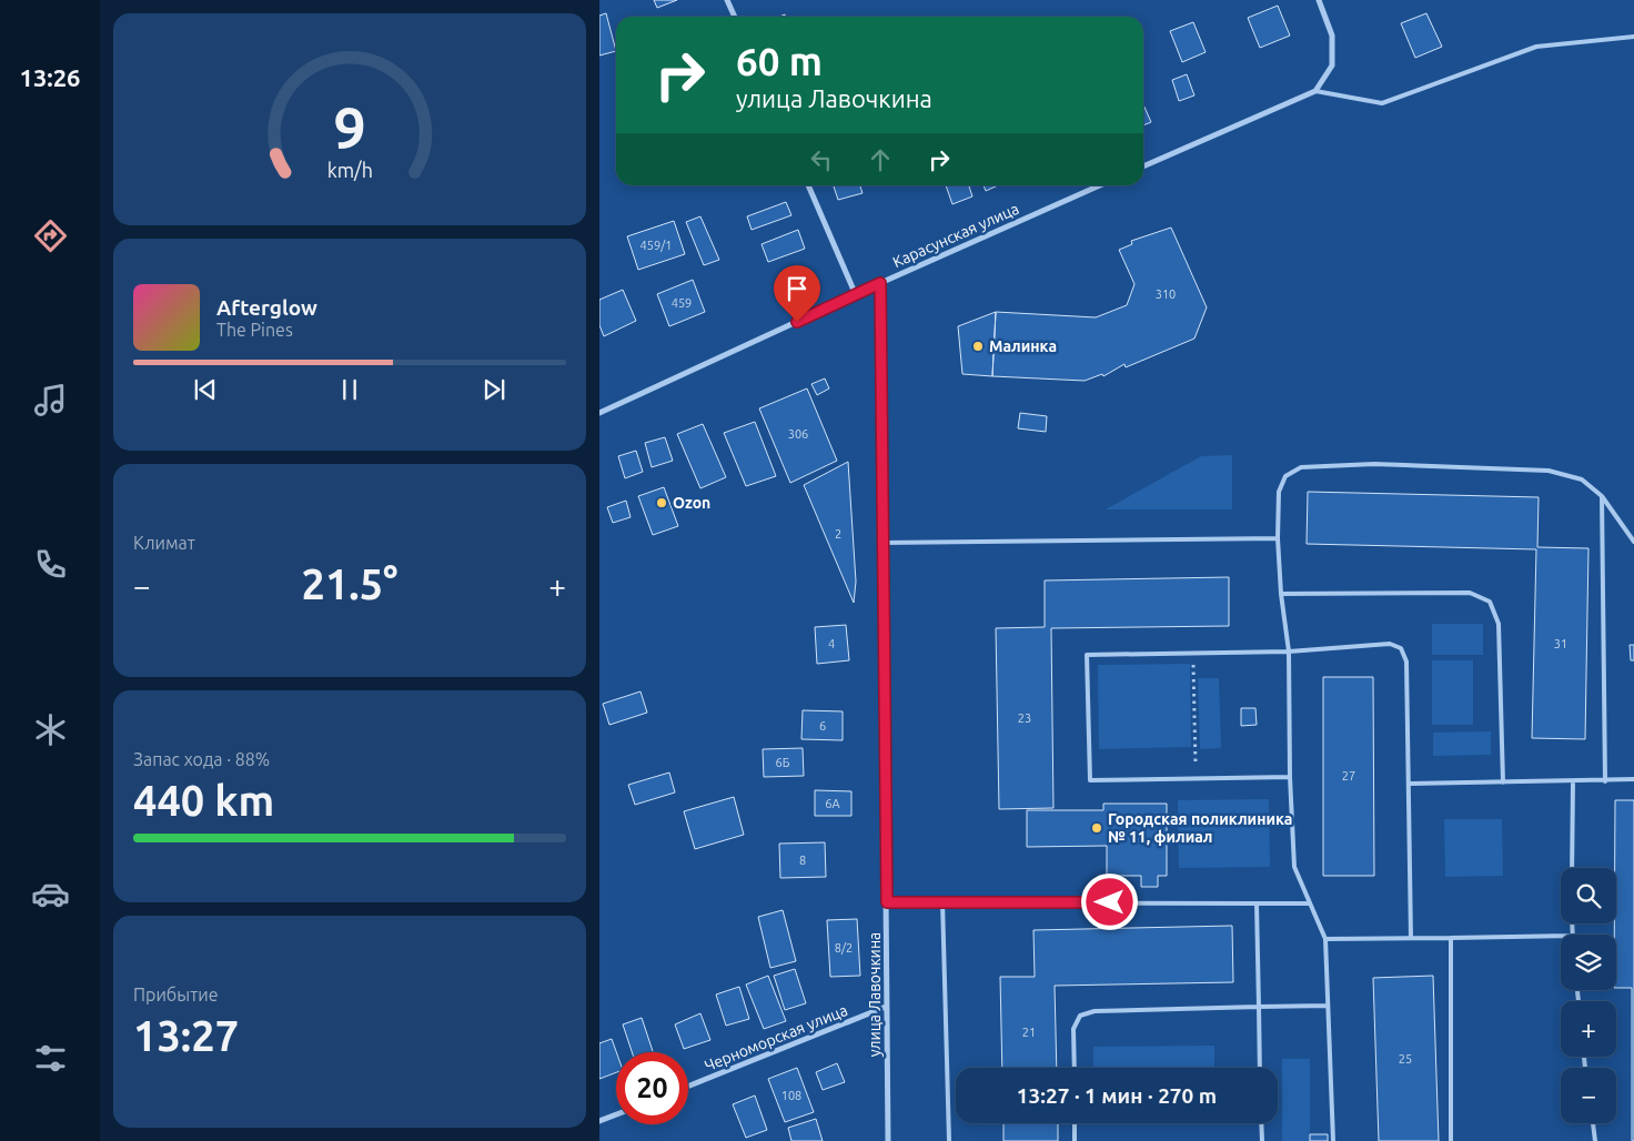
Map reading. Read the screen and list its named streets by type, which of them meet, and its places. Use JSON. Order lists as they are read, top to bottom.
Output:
{
  "streets": {
    "street": ["Карасунская улица", "улица Лавочкина", "Черноморская улица"]
  },
  "crossings": [
    ["Карасунская улица", "улица Лавочкина"],
    ["улица Лавочкина", "Черноморская улица"]
  ],
  "places": ["Малинка", "Ozon", "Городская поликлиника № 11, филиал"],
  "house_numbers": [
    "459/1",
    "310",
    "459",
    "306",
    "2",
    "4",
    "31",
    "23",
    "6",
    "6Б",
    "27",
    "6А",
    "8",
    "8/2",
    "21",
    "25",
    "108"
  ],
  "page": {
    "tabs": "13:26",
    "turn": ["60 m", "улица Лавочкина"],
    "song": ["Afterglow", "The Pines"],
    "tile": [
      "Климат",
      ["Запас хода · 88%", "440 km"],
      ["Прибытие", "13:27"]
    ],
    "heat": ["−", "21.5°", "+"],
    "map_buttons": ["+", "−"],
    "limit": "20",
    "trip": "13:27 · 1 мин · 270 m",
    "gauge": ["9", "km/h"]
  }
}
